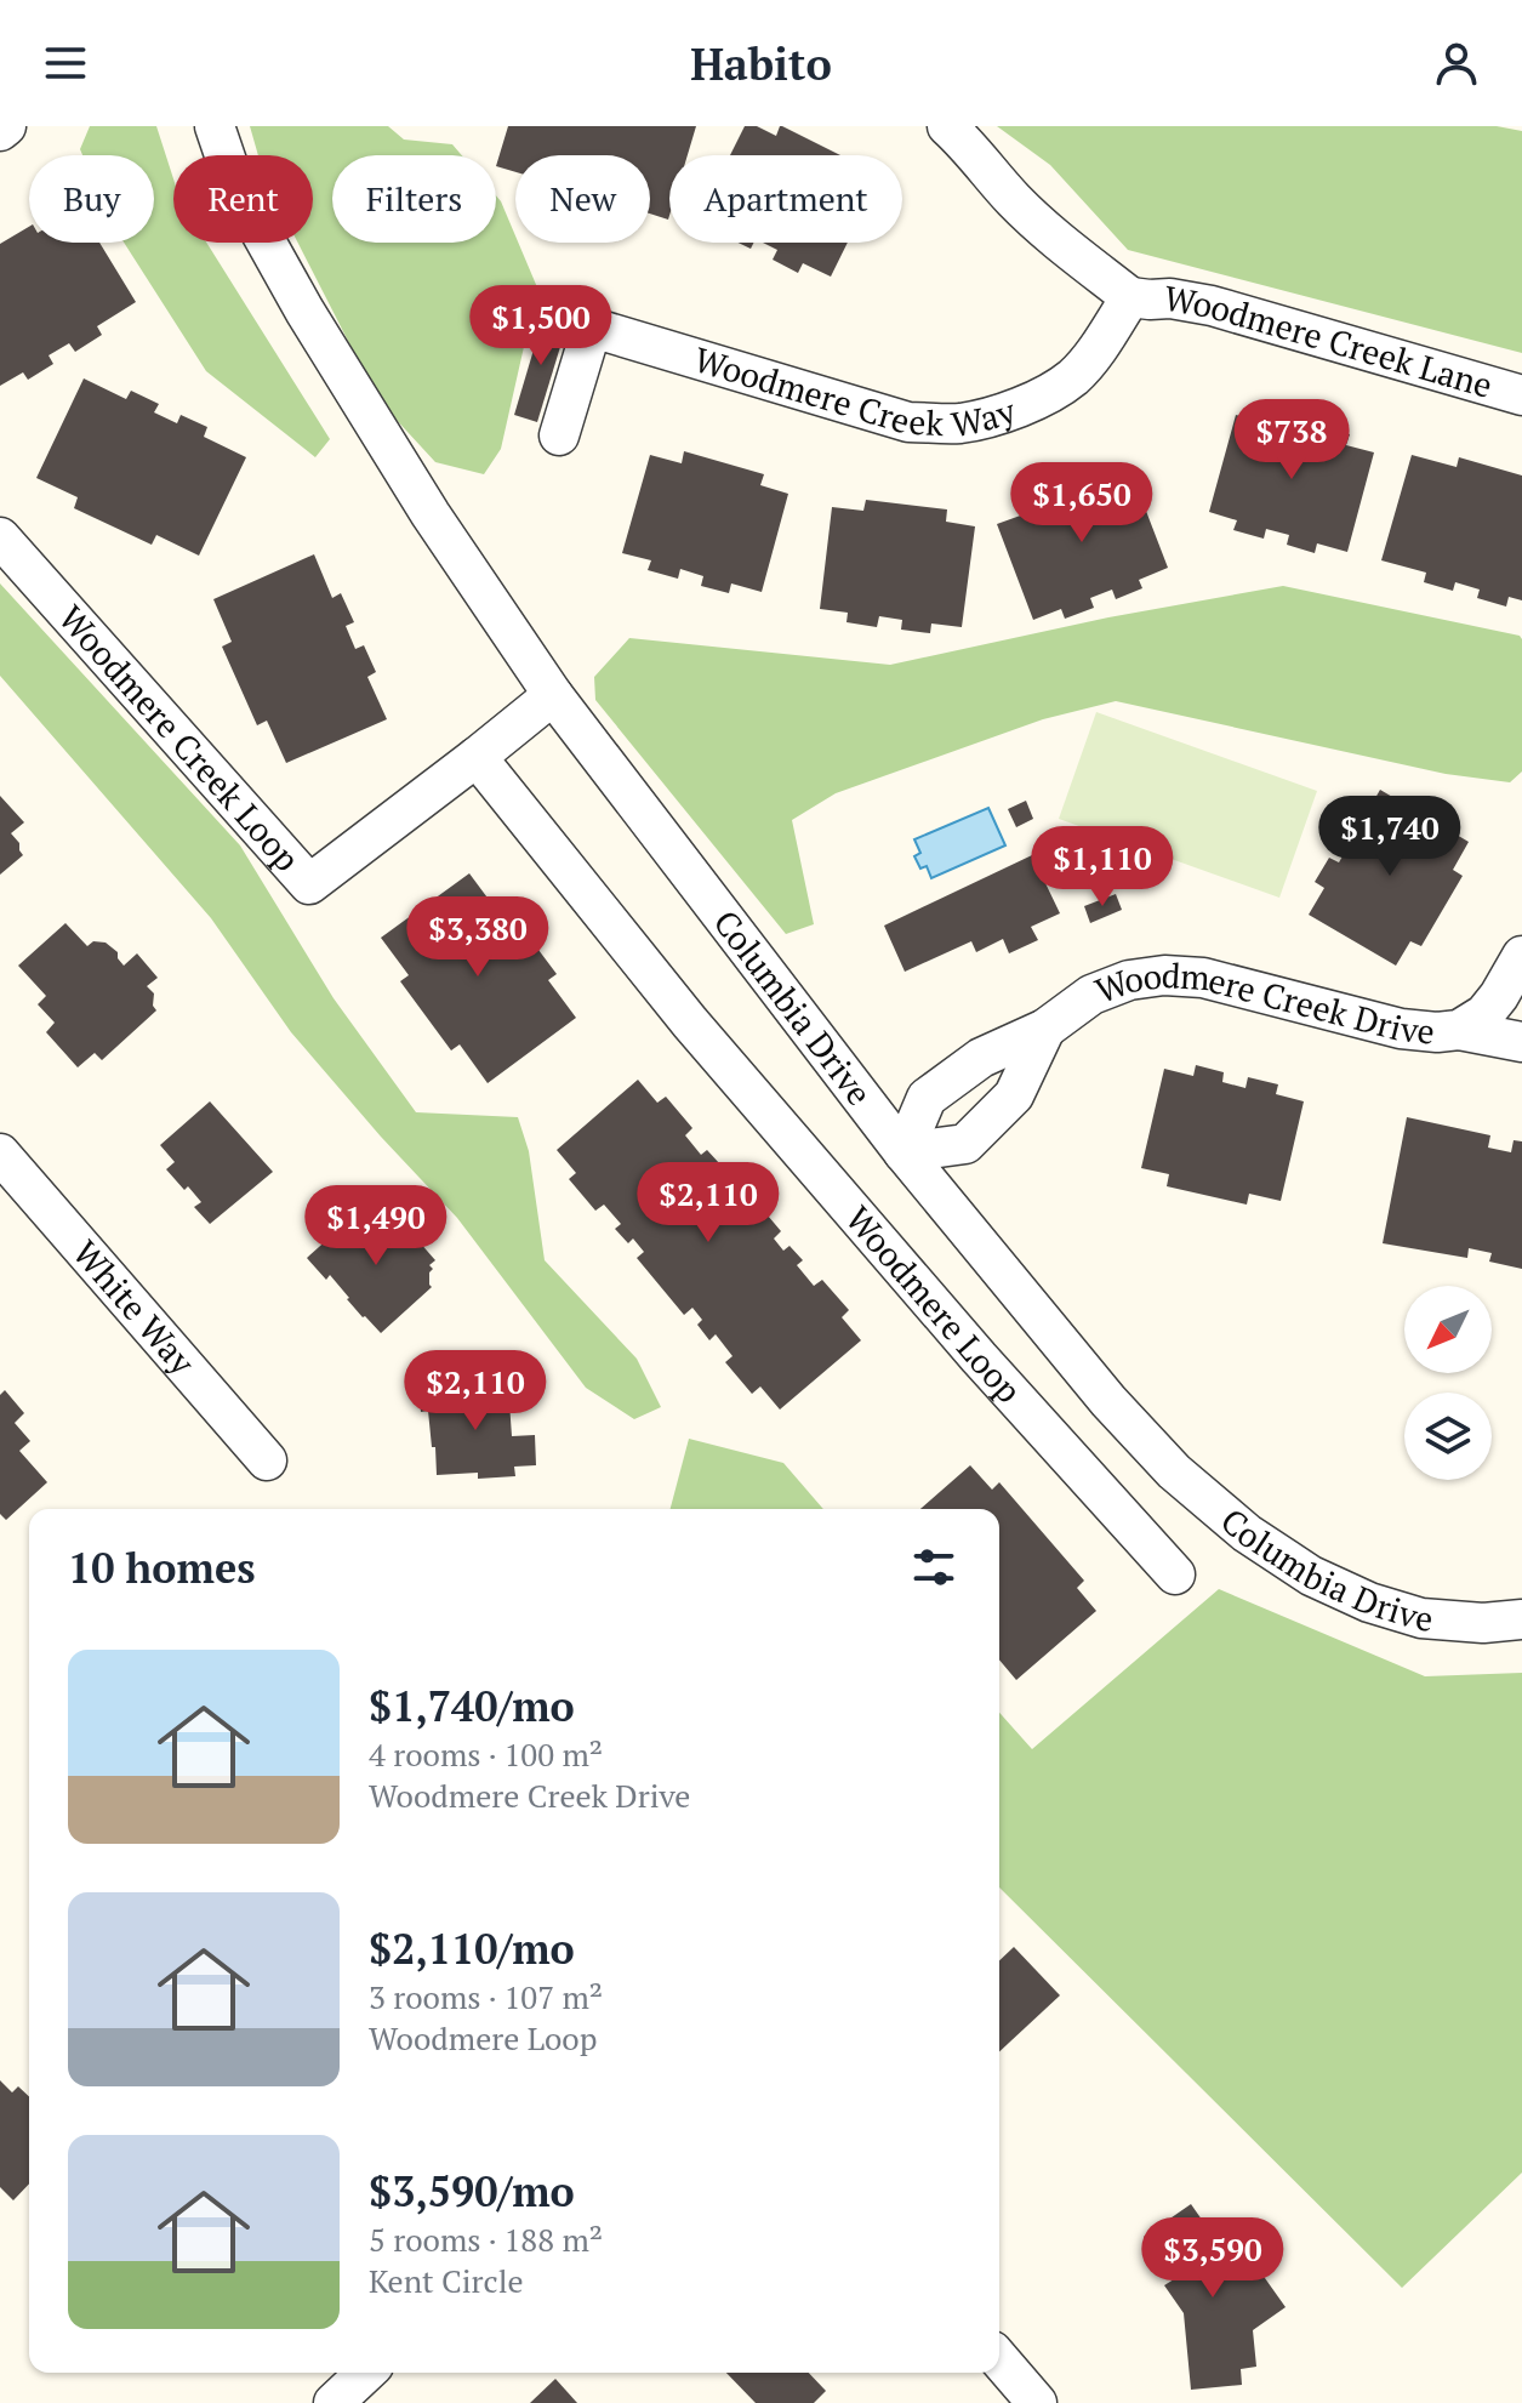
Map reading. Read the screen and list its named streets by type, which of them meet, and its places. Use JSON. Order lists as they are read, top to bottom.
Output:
{
  "streets": {
    "street": [
      "Woodmere Creek Lane",
      "Woodmere Creek Way",
      "Woodmere Creek Loop",
      "Columbia Drive",
      "Woodmere Creek Drive",
      "Woodmere Loop",
      "White Way"
    ]
  },
  "crossings": [
    ["Woodmere Creek Lane", "Woodmere Creek Way"],
    ["Woodmere Creek Loop", "Columbia Drive"],
    ["Woodmere Creek Loop", "Woodmere Loop"],
    ["Columbia Drive", "Woodmere Creek Drive"]
  ],
  "north": "bottom left",
  "page": {
    "header": "Habito",
    "chip": [
      "Buy",
      "Rent",
      "Filters",
      "New",
      "Apartment"
    ],
    "price": [
      "$1,500",
      "$738",
      "$1,650",
      "$1,740",
      "$1,110",
      "$3,380",
      "$2,110",
      "$1,490",
      "$2,110",
      "$3,590"
    ],
    "heading": "10 homes",
    "list": [
      {
        "name": "$1,740/mo",
        "note": "4 rooms · 100 m² · Woodmere Creek Drive"
      },
      {
        "name": "$2,110/mo",
        "note": "3 rooms · 107 m² · Woodmere Loop"
      },
      {
        "name": "$3,590/mo",
        "note": "5 rooms · 188 m² · Kent Circle"
      }
    ]
  }
}
